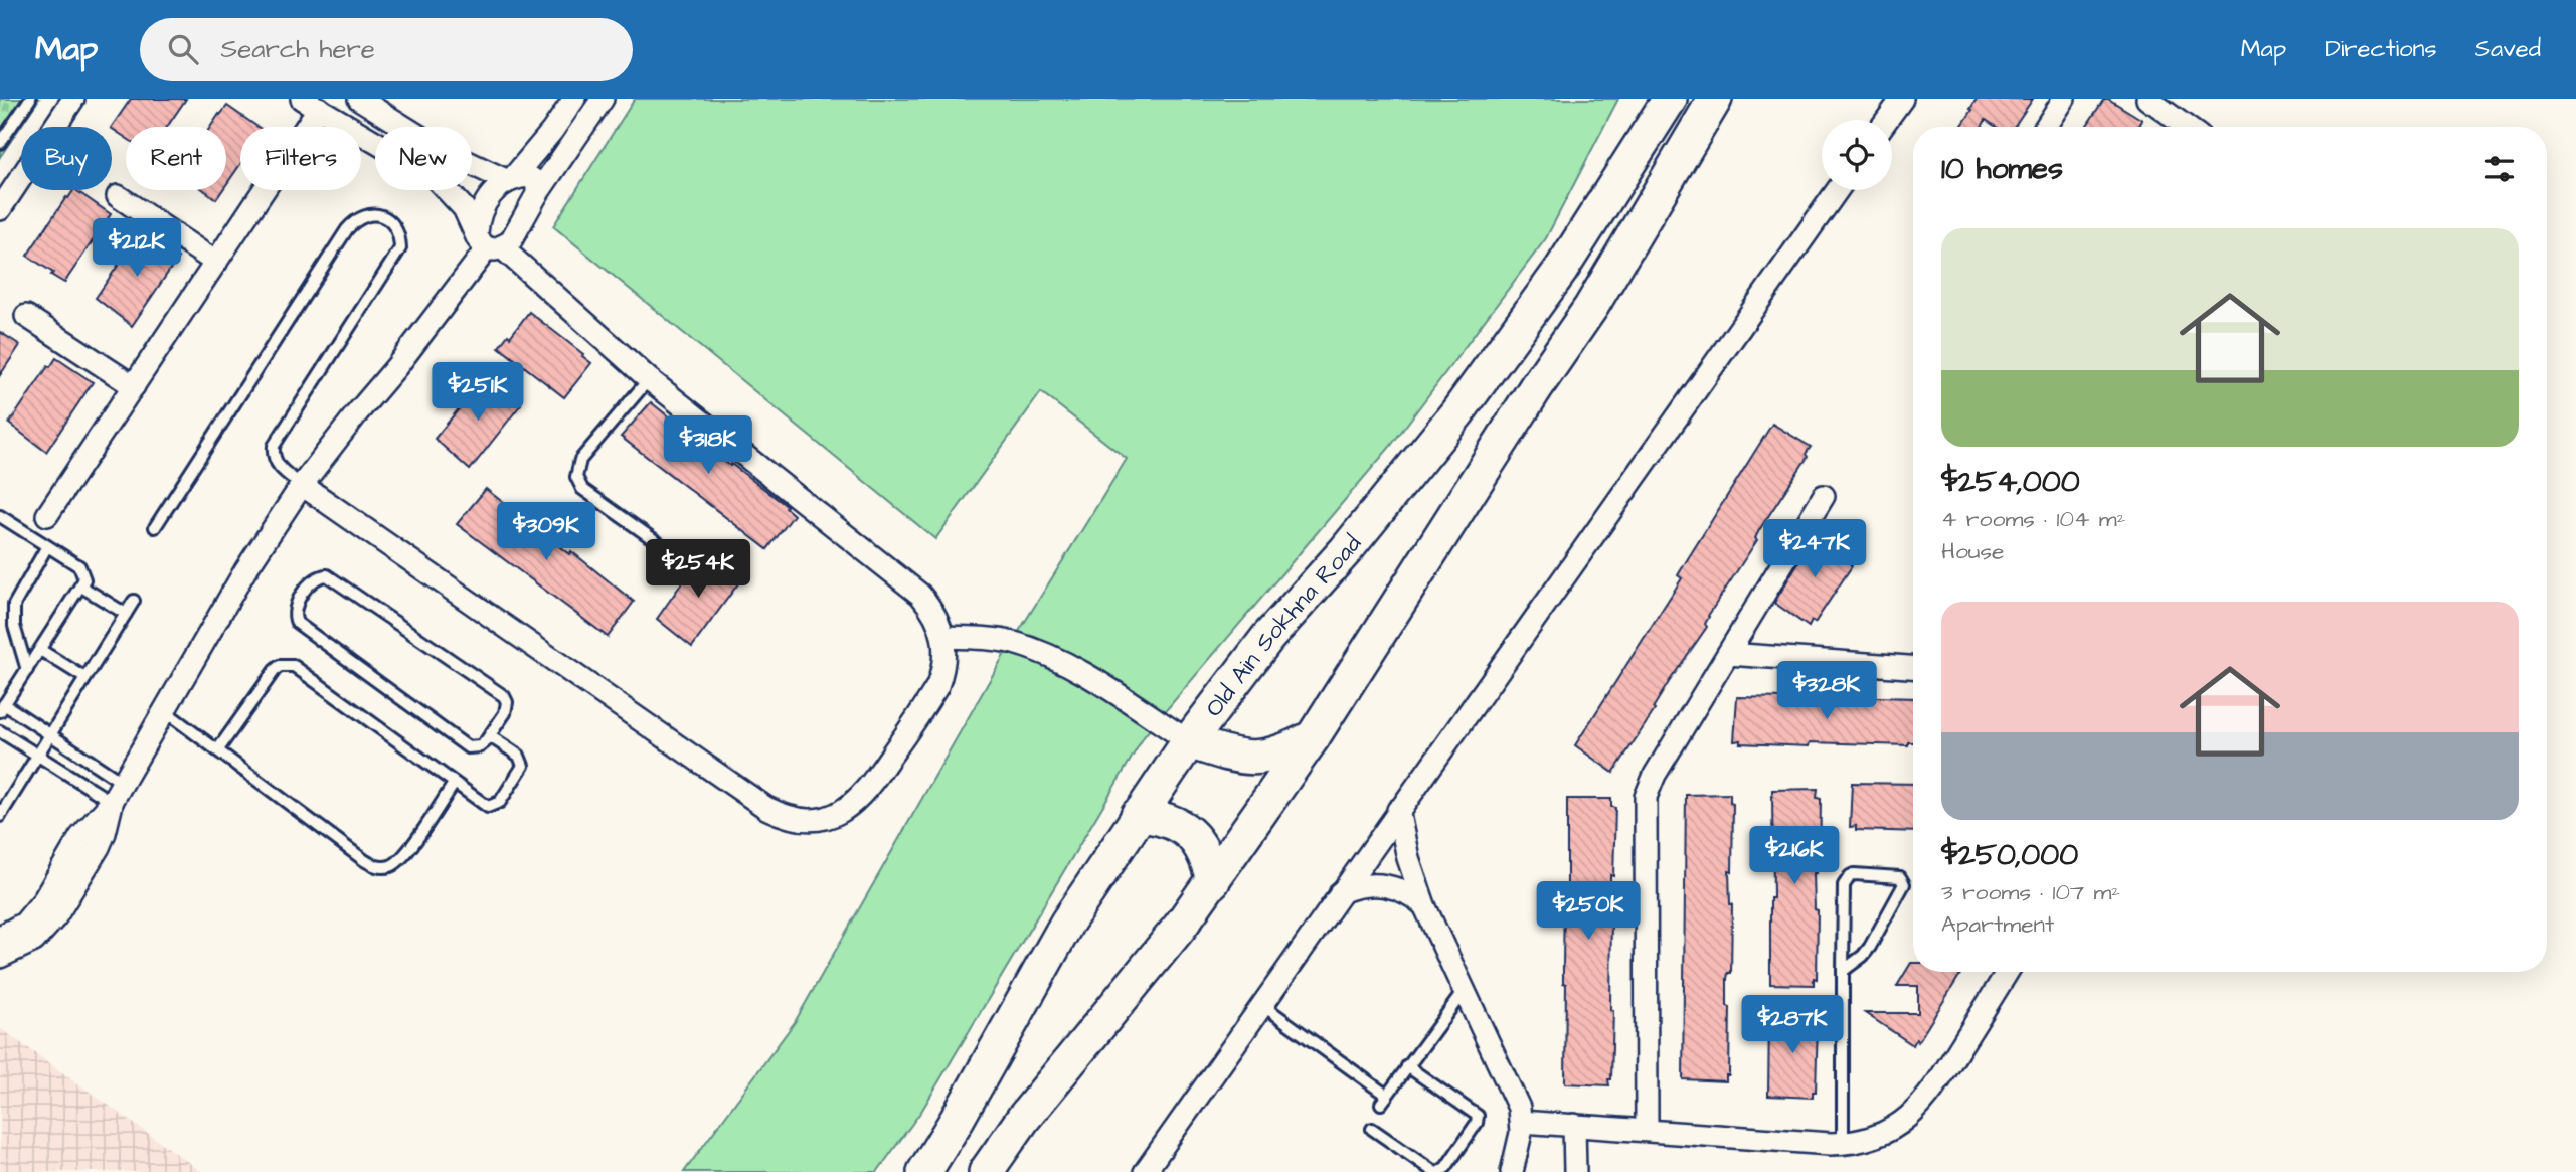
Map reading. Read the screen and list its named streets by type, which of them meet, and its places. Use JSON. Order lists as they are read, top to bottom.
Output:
{
  "streets": {
    "main road": ["Old Ain Sokhna Road"]
  },
  "page": {
    "header": "Map",
    "search": "Search here",
    "nav": ["Map", "Directions", "Saved"],
    "chip": [
      "Buy",
      "Rent",
      "Filters",
      "New"
    ],
    "heading": "10 homes",
    "list": [
      {
        "name": "$254,000",
        "note": "4 rooms · 104 m² · House"
      },
      {
        "name": "$250,000",
        "note": "3 rooms · 107 m² · Apartment"
      }
    ],
    "price": [
      "$212K",
      "$251K",
      "$318K",
      "$309K",
      "$247K",
      "$254K",
      "$328K",
      "$216K",
      "$250K",
      "$287K"
    ]
  }
}
